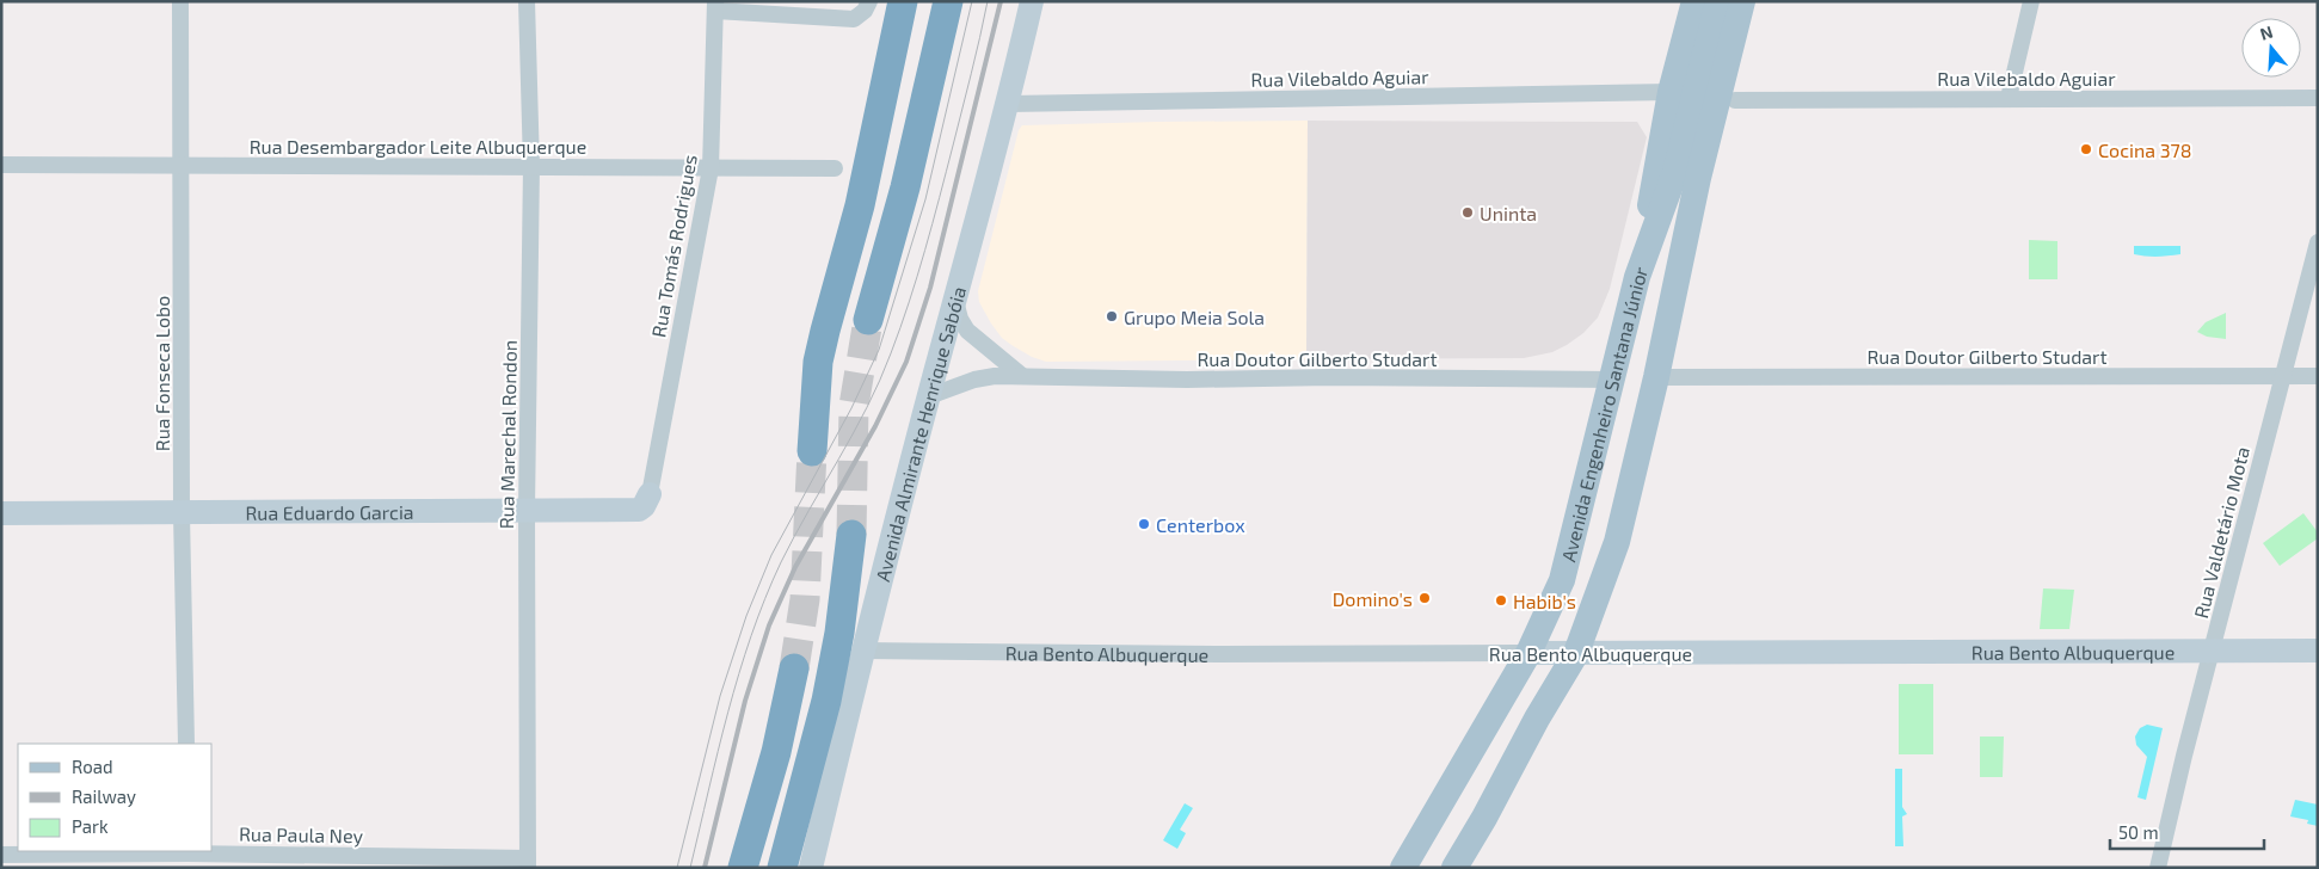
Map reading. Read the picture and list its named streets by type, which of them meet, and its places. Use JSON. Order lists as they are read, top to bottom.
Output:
{
  "streets": {
    "highway": ["Avenida Almirante Henrique Sabóia"],
    "main road": ["Avenida Engenheiro Santana Júnior", "Rua Eduardo Garcia", "Rua Bento Albuquerque"],
    "street": [
      "Rua Vilebaldo Aguiar",
      "Rua Desembargador Leite Albuquerque",
      "Rua Tomás Rodrigues",
      "Rua Doutor Gilberto Studart",
      "Rua Fonseca Lobo",
      "Rua Marechal Rondon",
      "Rua Valdetário Mota",
      "Rua Paula Ney"
    ]
  },
  "crossings": [
    ["Rua Vilebaldo Aguiar", "Avenida Almirante Henrique Sabóia"],
    ["Rua Desembargador Leite Albuquerque", "Rua Tomás Rodrigues"],
    ["Rua Desembargador Leite Albuquerque", "Rua Fonseca Lobo"],
    ["Rua Desembargador Leite Albuquerque", "Rua Marechal Rondon"],
    ["Rua Tomás Rodrigues", "Rua Eduardo Garcia"],
    ["Rua Doutor Gilberto Studart", "Avenida Engenheiro Santana Júnior"],
    ["Rua Doutor Gilberto Studart", "Avenida Almirante Henrique Sabóia"],
    ["Rua Doutor Gilberto Studart", "Rua Valdetário Mota"],
    ["Rua Fonseca Lobo", "Rua Eduardo Garcia"],
    ["Avenida Engenheiro Santana Júnior", "Rua Bento Albuquerque"],
    ["Rua Marechal Rondon", "Rua Eduardo Garcia"],
    ["Rua Marechal Rondon", "Rua Paula Ney"],
    ["Avenida Almirante Henrique Sabóia", "Rua Bento Albuquerque"],
    ["Rua Valdetário Mota", "Rua Bento Albuquerque"]
  ],
  "places": [
    "Cocina 378",
    "Uninta",
    "Grupo Meia Sola",
    "Centerbox",
    "Domino's",
    "Habib's"
  ],
  "legend": ["Road", "Railway", "Park"],
  "scale_bar": "50 m",
  "north": "top"
}
